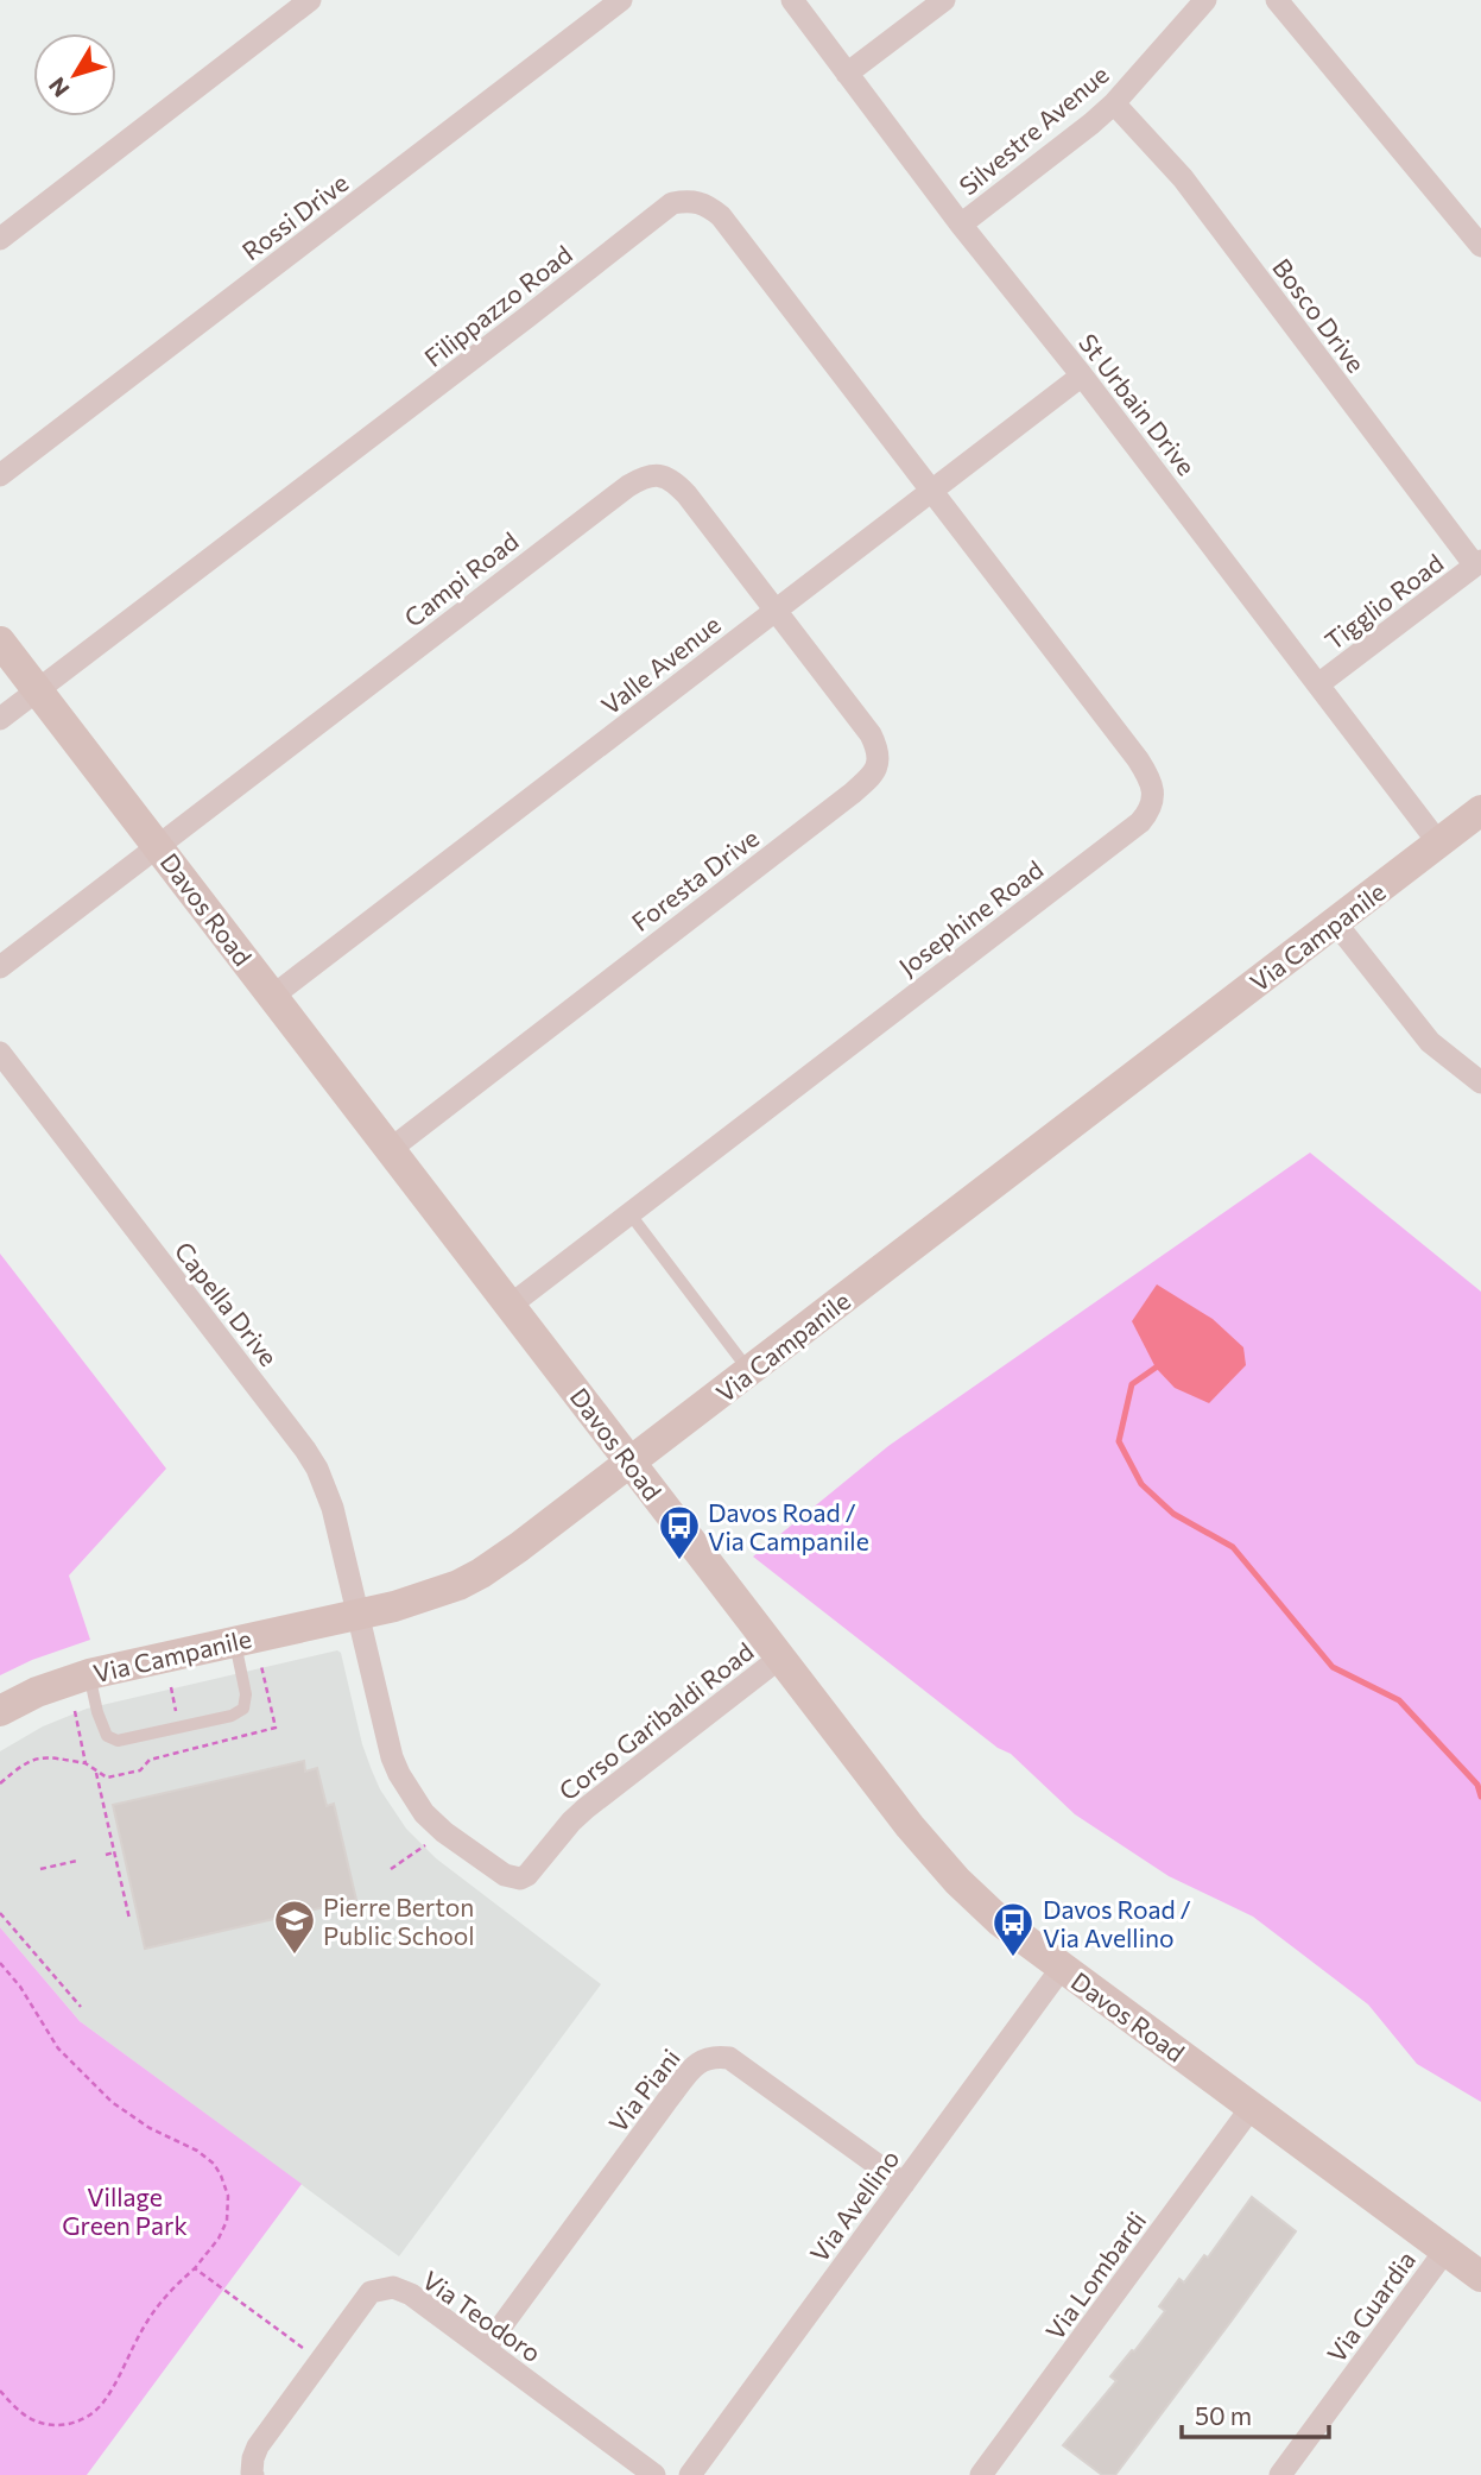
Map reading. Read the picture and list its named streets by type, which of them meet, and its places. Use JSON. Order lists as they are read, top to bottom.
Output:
{
  "streets": {
    "street": [
      "Silvestre Avenue",
      "Rossi Drive",
      "Filippazzo Road",
      "Bosco Drive",
      "St Urbain Drive",
      "Campi Road",
      "Tigglio Road",
      "Valle Avenue",
      "Foresta Drive",
      "Davos Road",
      "Josephine Road",
      "Via Campanile",
      "Capella Drive",
      "Corso Garibaldi Road",
      "Via Piani",
      "Via Avellino",
      "Via Lombardi",
      "Via Guardia",
      "Via Teodoro"
    ]
  },
  "crossings": [
    ["Silvestre Avenue", "Bosco Drive"],
    ["Silvestre Avenue", "St Urbain Drive"],
    ["Filippazzo Road", "Valle Avenue"],
    ["Filippazzo Road", "Davos Road"],
    ["Filippazzo Road", "Josephine Road"],
    ["Bosco Drive", "Tigglio Road"],
    ["St Urbain Drive", "Tigglio Road"],
    ["St Urbain Drive", "Valle Avenue"],
    ["St Urbain Drive", "Via Campanile"],
    ["Campi Road", "Valle Avenue"],
    ["Campi Road", "Foresta Drive"],
    ["Campi Road", "Davos Road"],
    ["Valle Avenue", "Foresta Drive"],
    ["Valle Avenue", "Davos Road"],
    ["Valle Avenue", "Josephine Road"],
    ["Foresta Drive", "Davos Road"],
    ["Davos Road", "Josephine Road"],
    ["Davos Road", "Via Campanile"],
    ["Davos Road", "Corso Garibaldi Road"],
    ["Davos Road", "Via Avellino"],
    ["Davos Road", "Via Lombardi"],
    ["Davos Road", "Via Guardia"],
    ["Via Campanile", "Capella Drive"],
    ["Via Campanile", "Corso Garibaldi Road"],
    ["Capella Drive", "Corso Garibaldi Road"],
    ["Via Piani", "Via Avellino"],
    ["Via Piani", "Via Teodoro"]
  ],
  "parks": ["Village Green Park"],
  "places": {
    "bus stop": ["Davos Road / Via Campanile", "Davos Road / Via Avellino"],
    "school or university": ["Pierre Berton Public School"]
  },
  "scale_bar": "50 m",
  "north": "bottom left"
}
